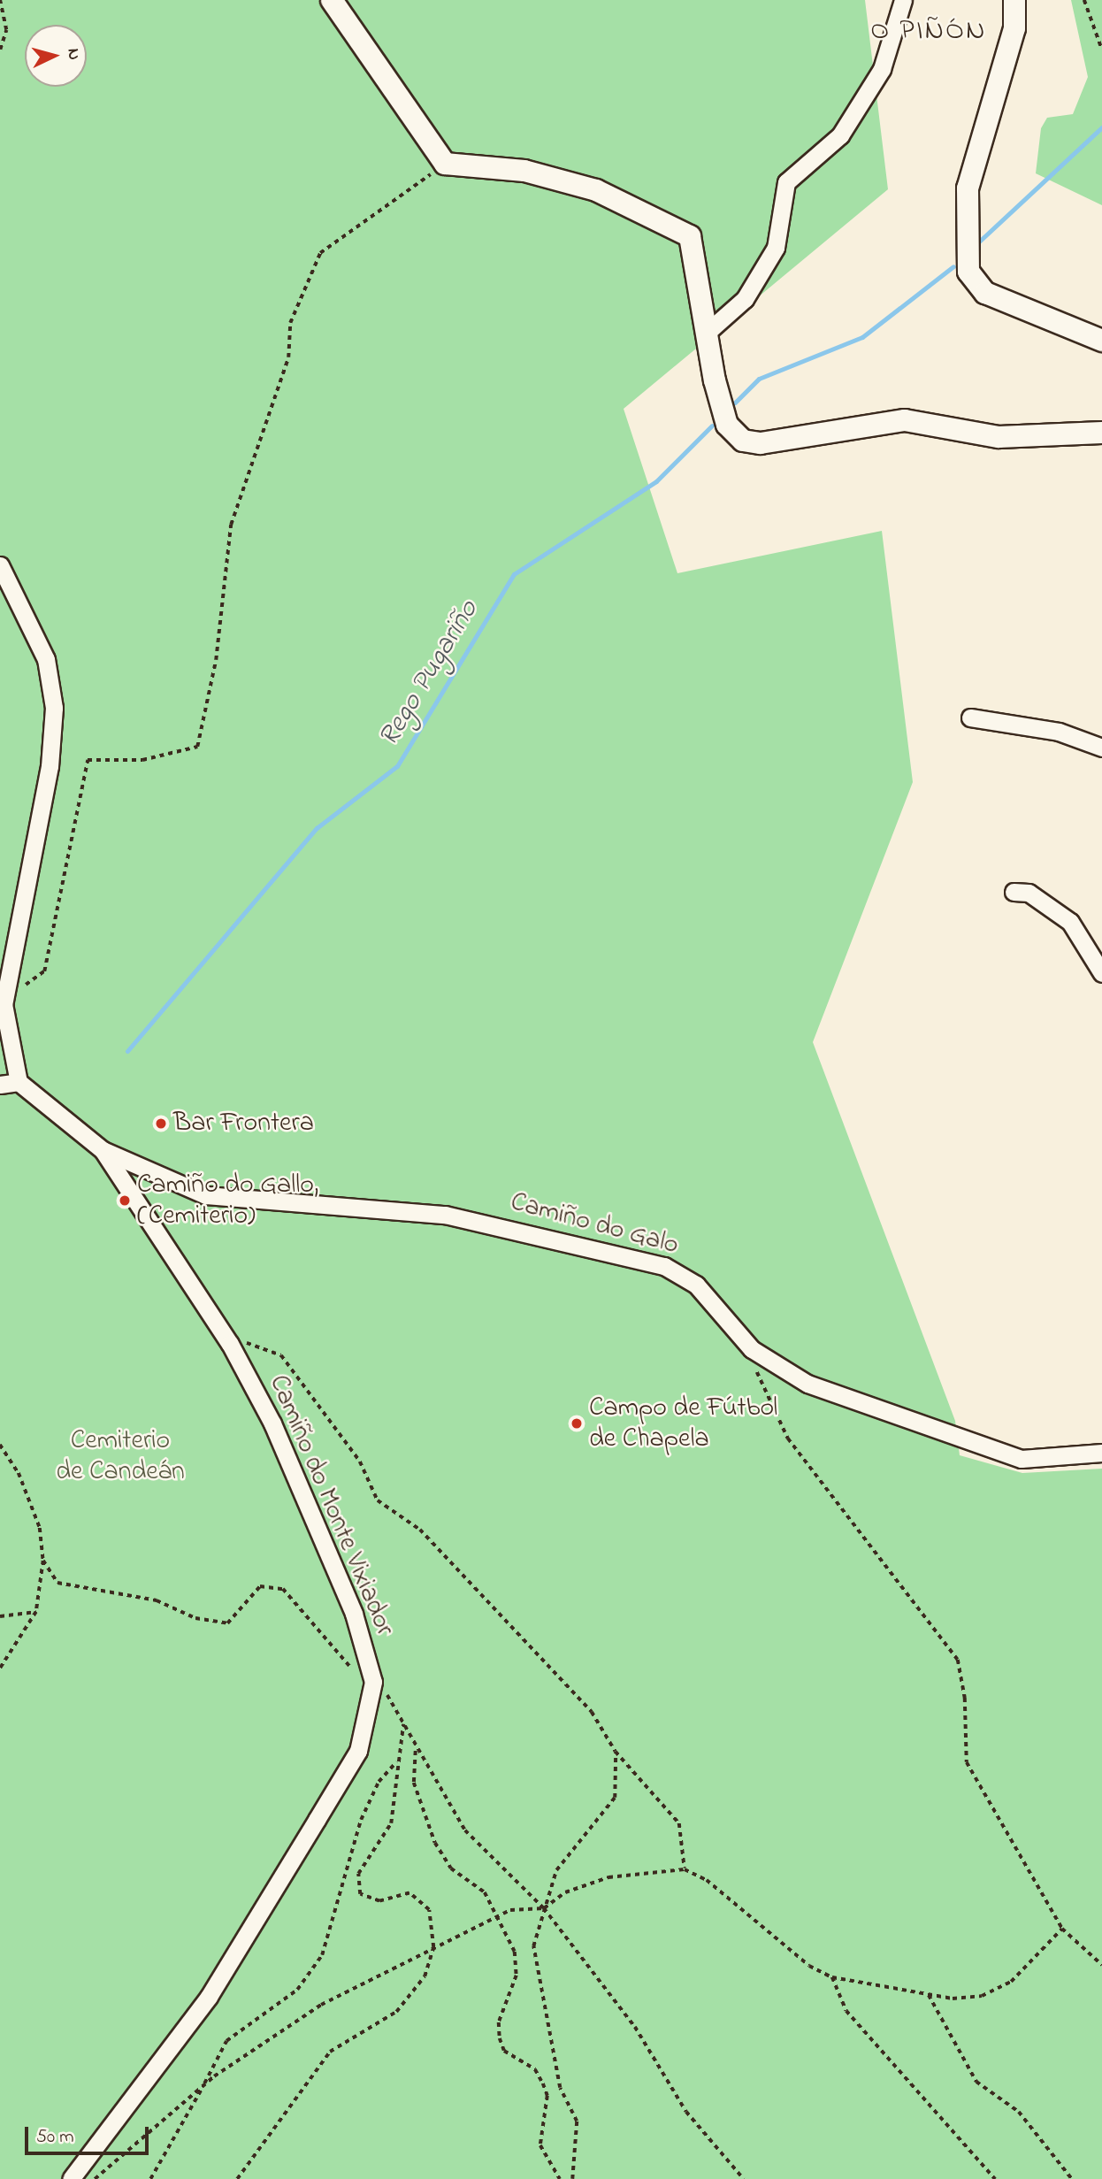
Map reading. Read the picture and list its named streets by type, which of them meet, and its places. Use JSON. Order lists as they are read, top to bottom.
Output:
{
  "streets": {
    "street": ["Camiño do Galo", "Camiño do Monte Vixiador"]
  },
  "crossings": [
    ["Camiño do Galo", "Camiño do Monte Vixiador"]
  ],
  "districts": ["O PIÑÓN"],
  "water": ["Rego Pugariño"],
  "parks": ["Cemiterio de Candeán"],
  "places": ["Bar Frontera", "Camiño do Gallo, (Cemiterio)", "Campo de Fútbol de Chapela"],
  "scale_bar": "50 m",
  "north": "right"
}
